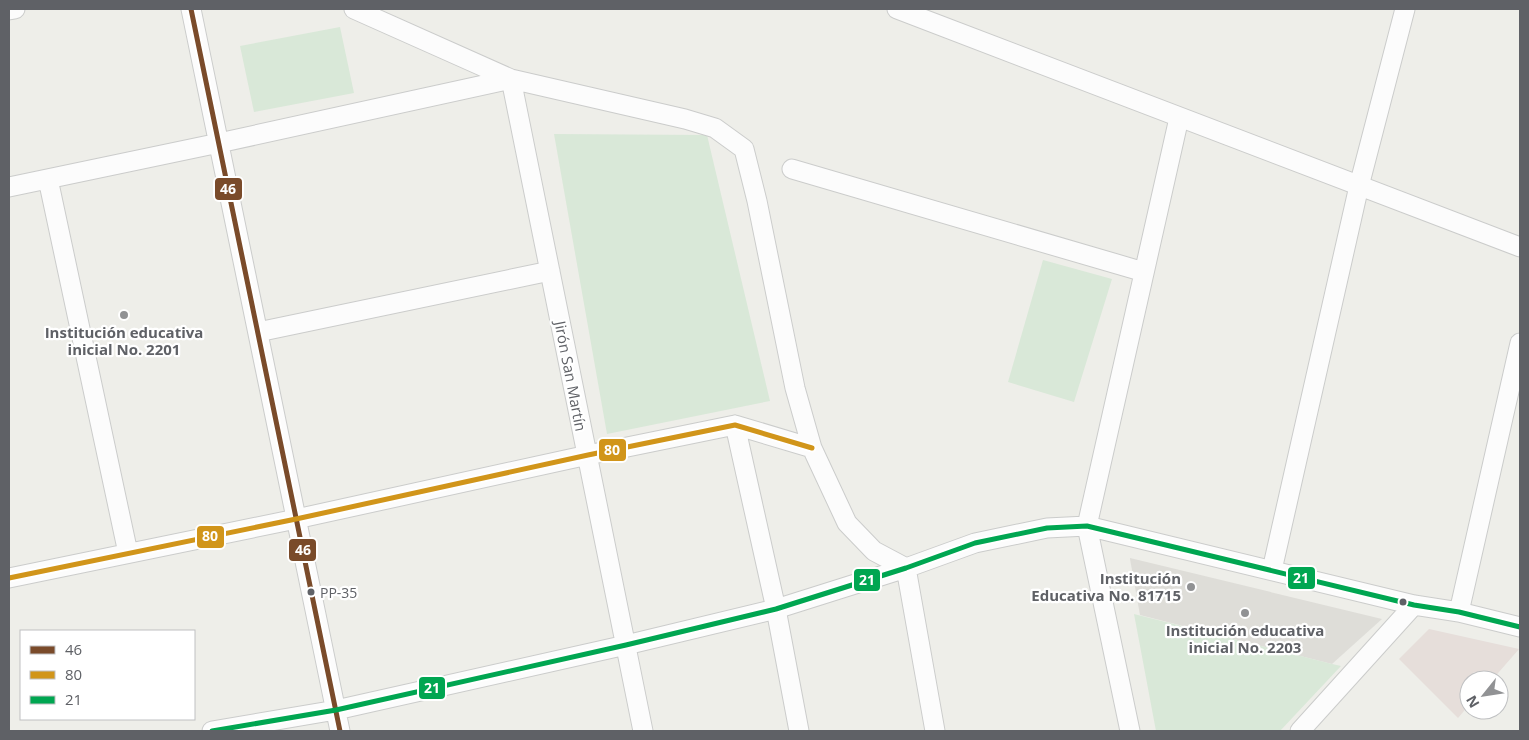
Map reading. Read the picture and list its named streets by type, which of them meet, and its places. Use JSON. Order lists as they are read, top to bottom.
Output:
{
  "streets": {
    "street": ["Jirón San Martín"]
  },
  "places": [
    "Institución educativa inicial No. 2201",
    "Institución Educativa No. 81715",
    "PP-35",
    "Institución educativa inicial No. 2203"
  ],
  "lines": ["transit line 46", "transit line 80", "transit line 21"],
  "legend": ["46", "80", "21"],
  "north": "bottom left"
}
